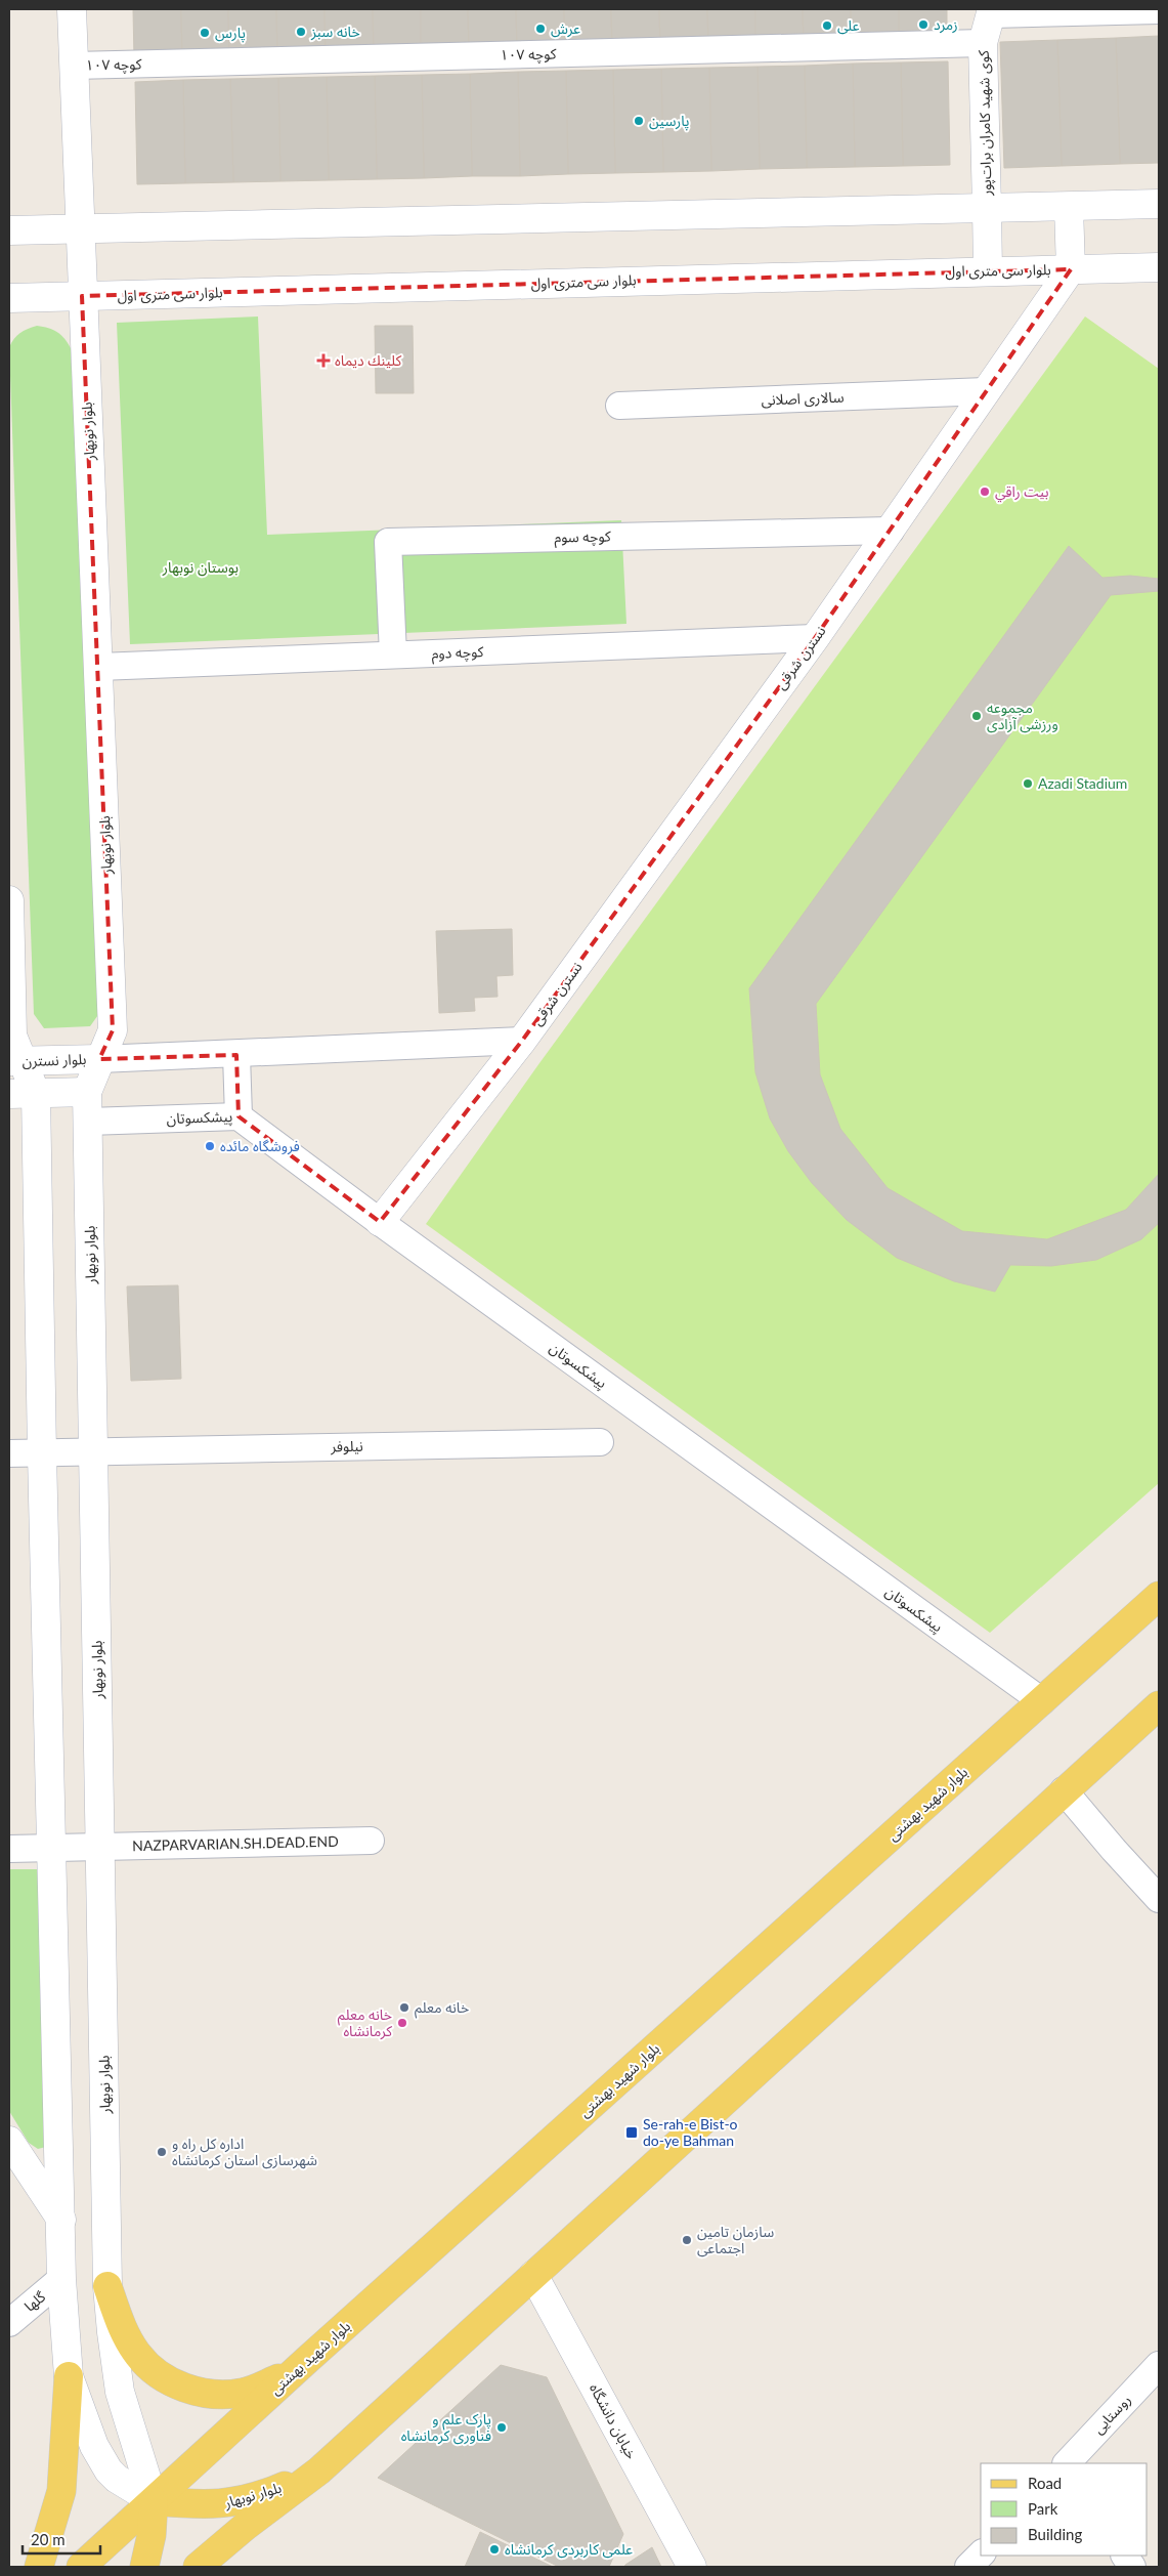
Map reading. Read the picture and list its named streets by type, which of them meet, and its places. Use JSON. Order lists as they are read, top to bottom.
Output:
{
  "streets": {
    "main road": [
      "کوی شهید کامران برات‌پور",
      "بلوار سی متری اول",
      "بلوار نوبهار",
      "نسترن شرقی",
      "بلوار نسترن",
      "بلوار شهید بهشتی",
      "خیابان دانشگاه"
    ],
    "street": [
      "کوچه ۱۰۷",
      "سالاری اصلانی",
      "کوچه سوم",
      "کوچه دوم",
      "پیشکسوتان",
      "نیلوفر",
      "NAZPARVARIAN.SH.DEAD.END",
      "گلها",
      "روستایی"
    ]
  },
  "crossings": [
    ["کوچه ۱۰۷", "کوی شهید کامران برات‌پور"],
    ["کوچه ۱۰۷", "بلوار نوبهار"],
    ["کوی شهید کامران برات‌پور", "بلوار سی متری اول"],
    ["بلوار سی متری اول", "بلوار نوبهار"],
    ["بلوار سی متری اول", "نسترن شرقی"],
    ["سالاری اصلانی", "نسترن شرقی"],
    ["بلوار نوبهار", "کوچه دوم"],
    ["بلوار نوبهار", "بلوار نسترن"],
    ["بلوار نوبهار", "پیشکسوتان"],
    ["بلوار نوبهار", "نیلوفر"],
    ["بلوار نوبهار", "بلوار شهید بهشتی"],
    ["بلوار نوبهار", "NAZPARVARIAN.SH.DEAD.END"],
    ["بلوار نوبهار", "گلها"],
    ["کوچه سوم", "کوچه دوم"],
    ["کوچه سوم", "نسترن شرقی"],
    ["کوچه دوم", "نسترن شرقی"],
    ["نسترن شرقی", "پیشکسوتان"],
    ["پیشکسوتان", "بلوار شهید بهشتی"]
  ],
  "parks": ["بوستان نوبهار"],
  "places": {
    "other": [
      "زمرد",
      "علی",
      "عرش",
      "خانه سبز",
      "پارس",
      "پارسین",
      "بيت راقي",
      "مجموعه ورزشی آزادی",
      "Azadi Stadium",
      "فروشگاه مائده",
      "خانه معلم",
      "خانه معلم کرمانشاه",
      "اداره کل راه و شهرسازی استان کرمانشاه",
      "سازمان تامین اجتماعی",
      "پارک علم و فناوری کرمانشاه",
      "علمی کاربردی کرمانشاه"
    ],
    "health": ["كلينك ديماه"],
    "transit": ["Se-rah-e Bist-o do-ye Bahman"]
  },
  "legend": ["Road", "Park", "Building"],
  "scale_bar": "20 m"
}
